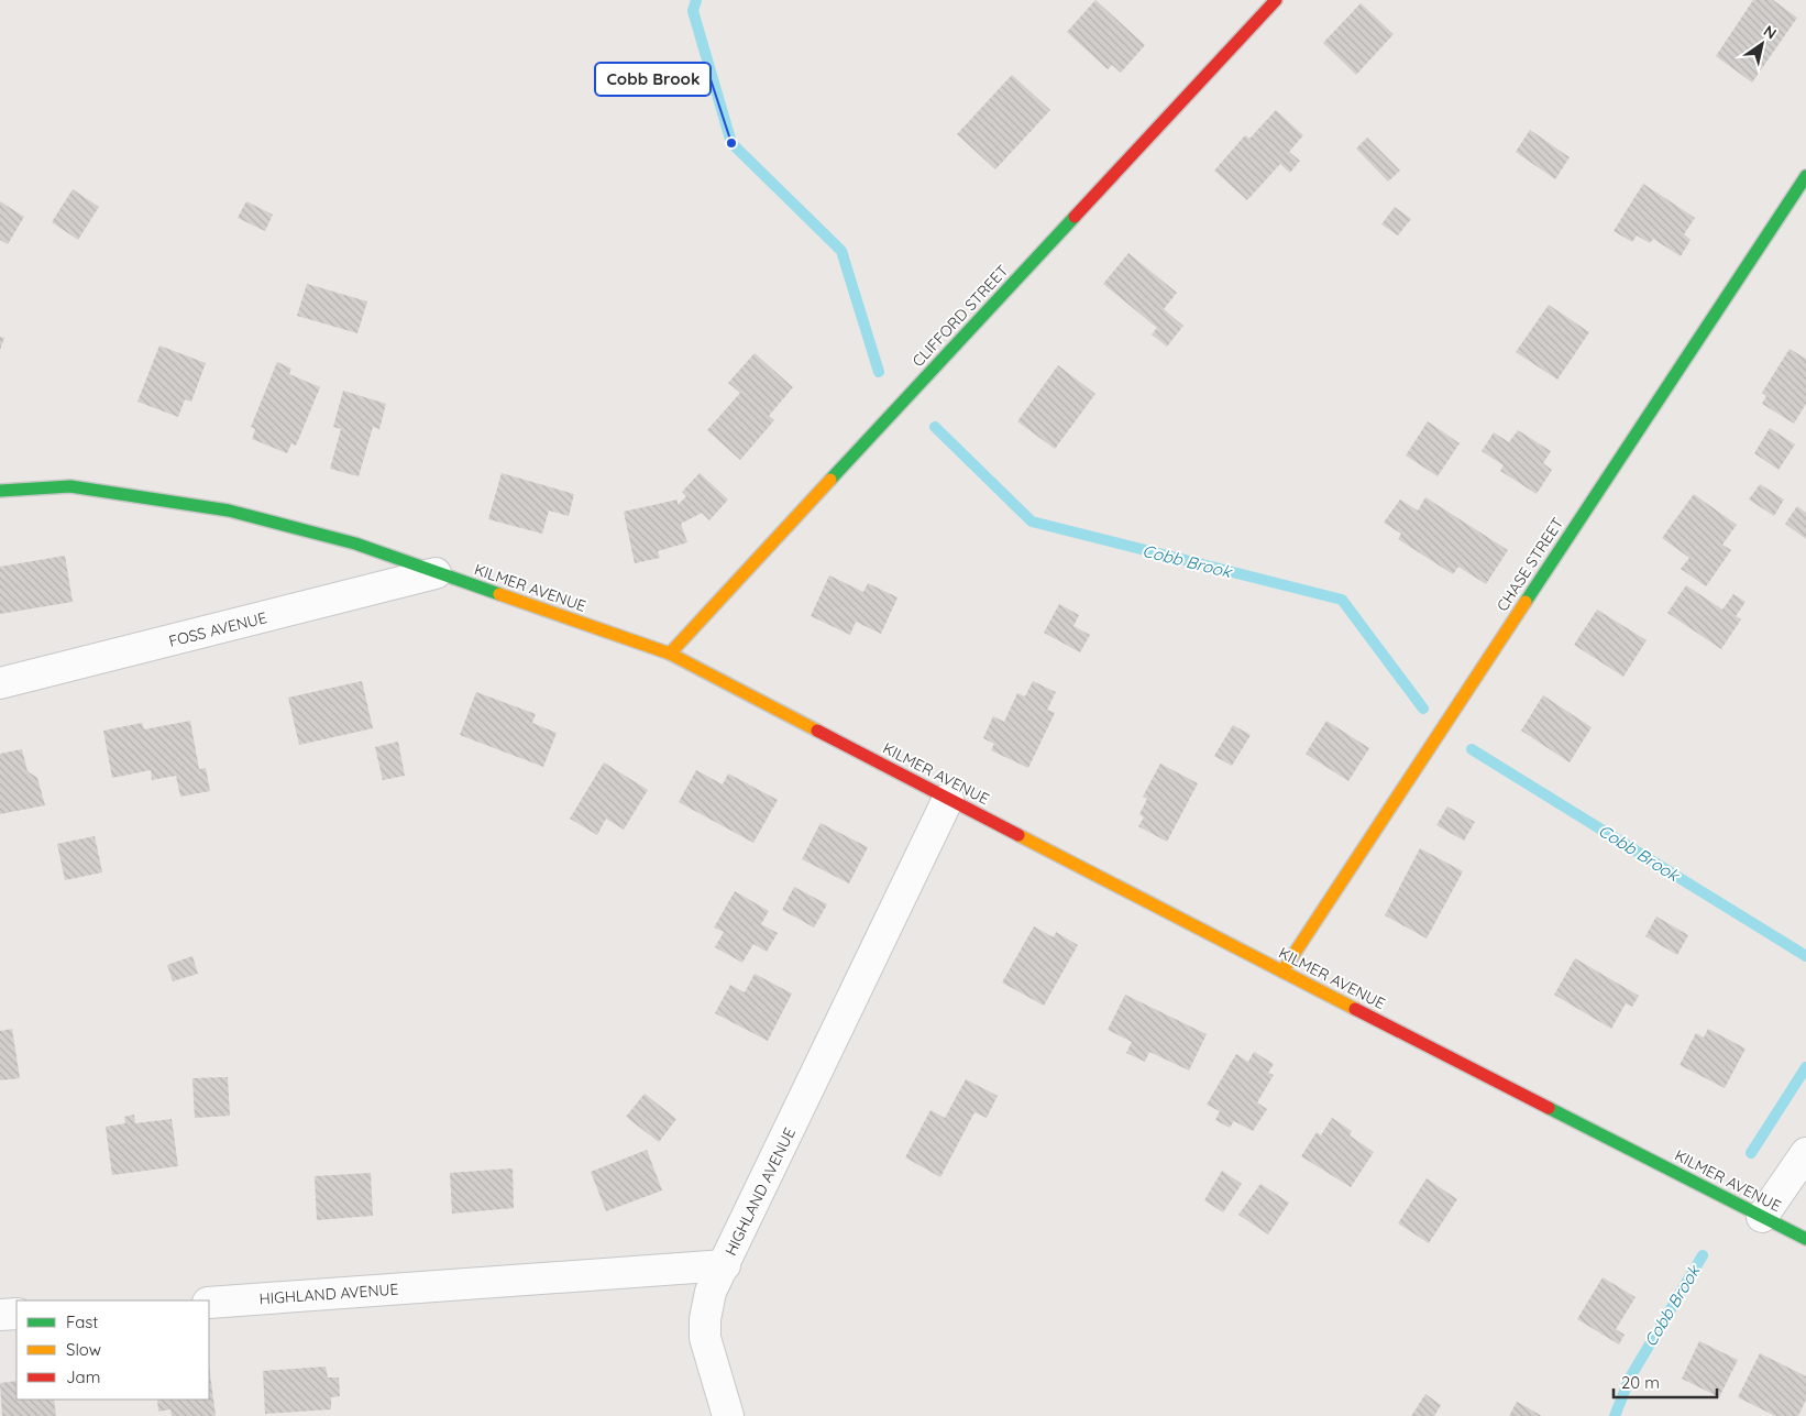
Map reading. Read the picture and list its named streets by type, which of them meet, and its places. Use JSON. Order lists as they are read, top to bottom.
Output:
{
  "streets": {
    "street": [
      "CLIFFORD STREET",
      "CHASE STREET",
      "KILMER AVENUE",
      "FOSS AVENUE",
      "HIGHLAND AVENUE"
    ]
  },
  "crossings": [
    ["CLIFFORD STREET", "KILMER AVENUE"],
    ["CHASE STREET", "KILMER AVENUE"],
    ["KILMER AVENUE", "FOSS AVENUE"],
    ["KILMER AVENUE", "HIGHLAND AVENUE"]
  ],
  "water": ["Cobb Brook"],
  "places": ["Cobb Brook"],
  "legend": ["Fast", "Slow", "Jam"],
  "scale_bar": "20 m",
  "north": "top right"
}
